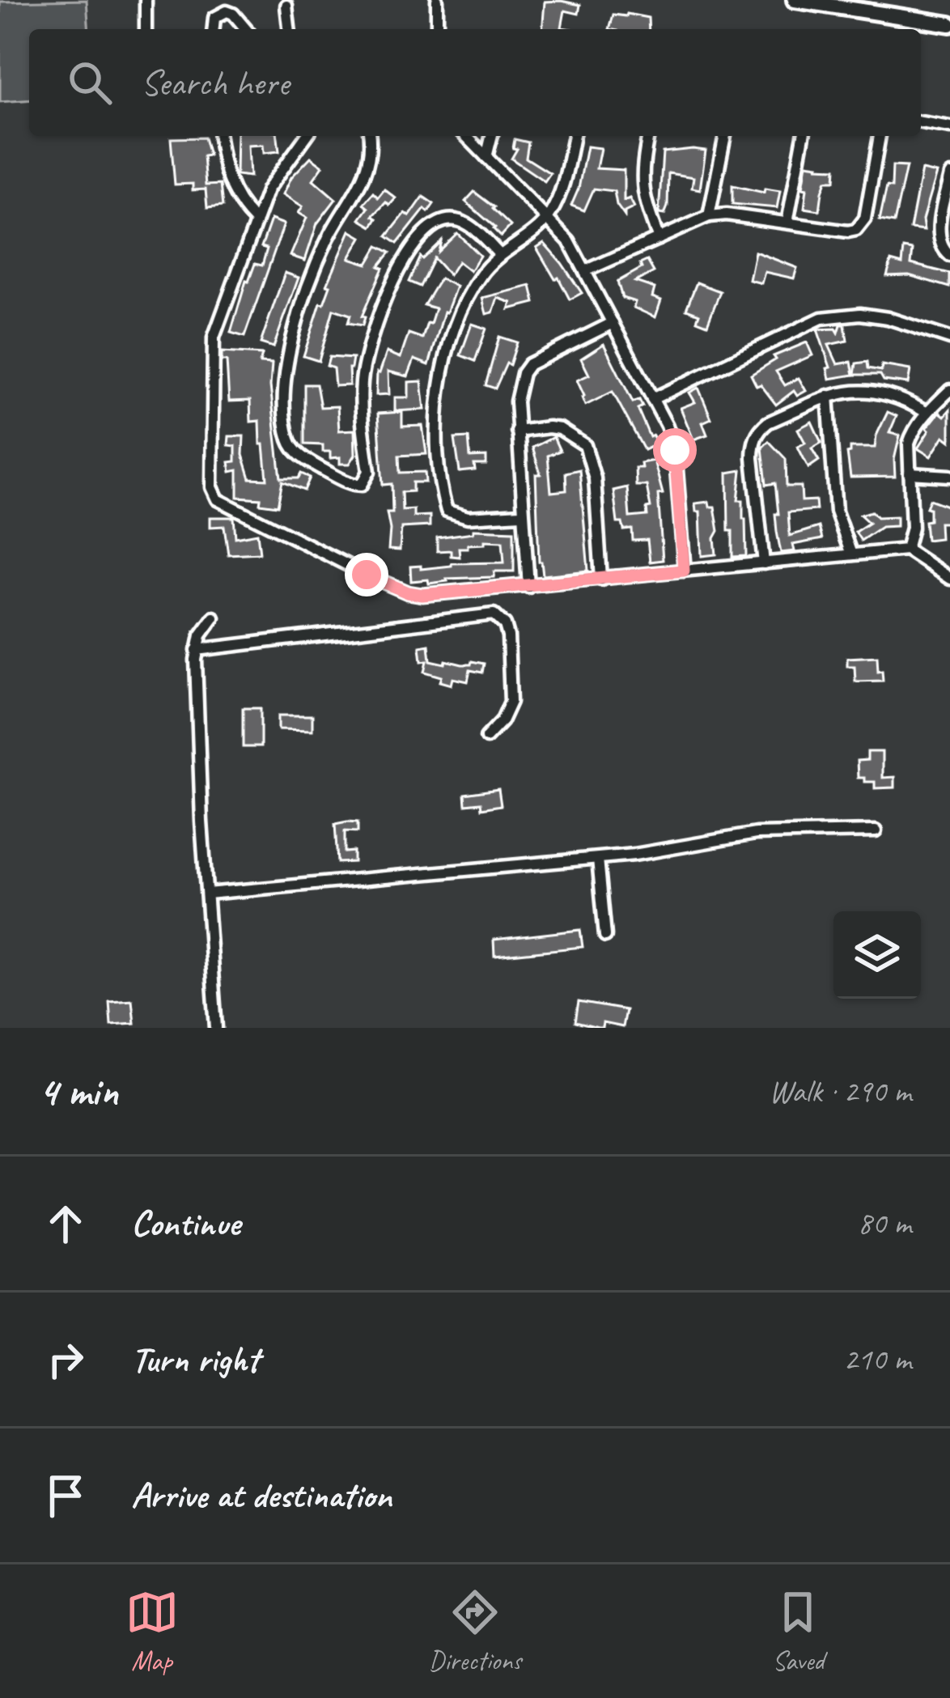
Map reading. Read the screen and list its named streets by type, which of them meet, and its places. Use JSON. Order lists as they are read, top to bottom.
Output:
{
  "page": {
    "search": "Search here",
    "heading": ["4 min", "Walk · 290 m"],
    "list": [
      ["Continue", "80 m"],
      ["Turn right", "210 m"],
      "Arrive at destination"
    ],
    "nav": ["Map", "Directions", "Saved"]
  }
}
